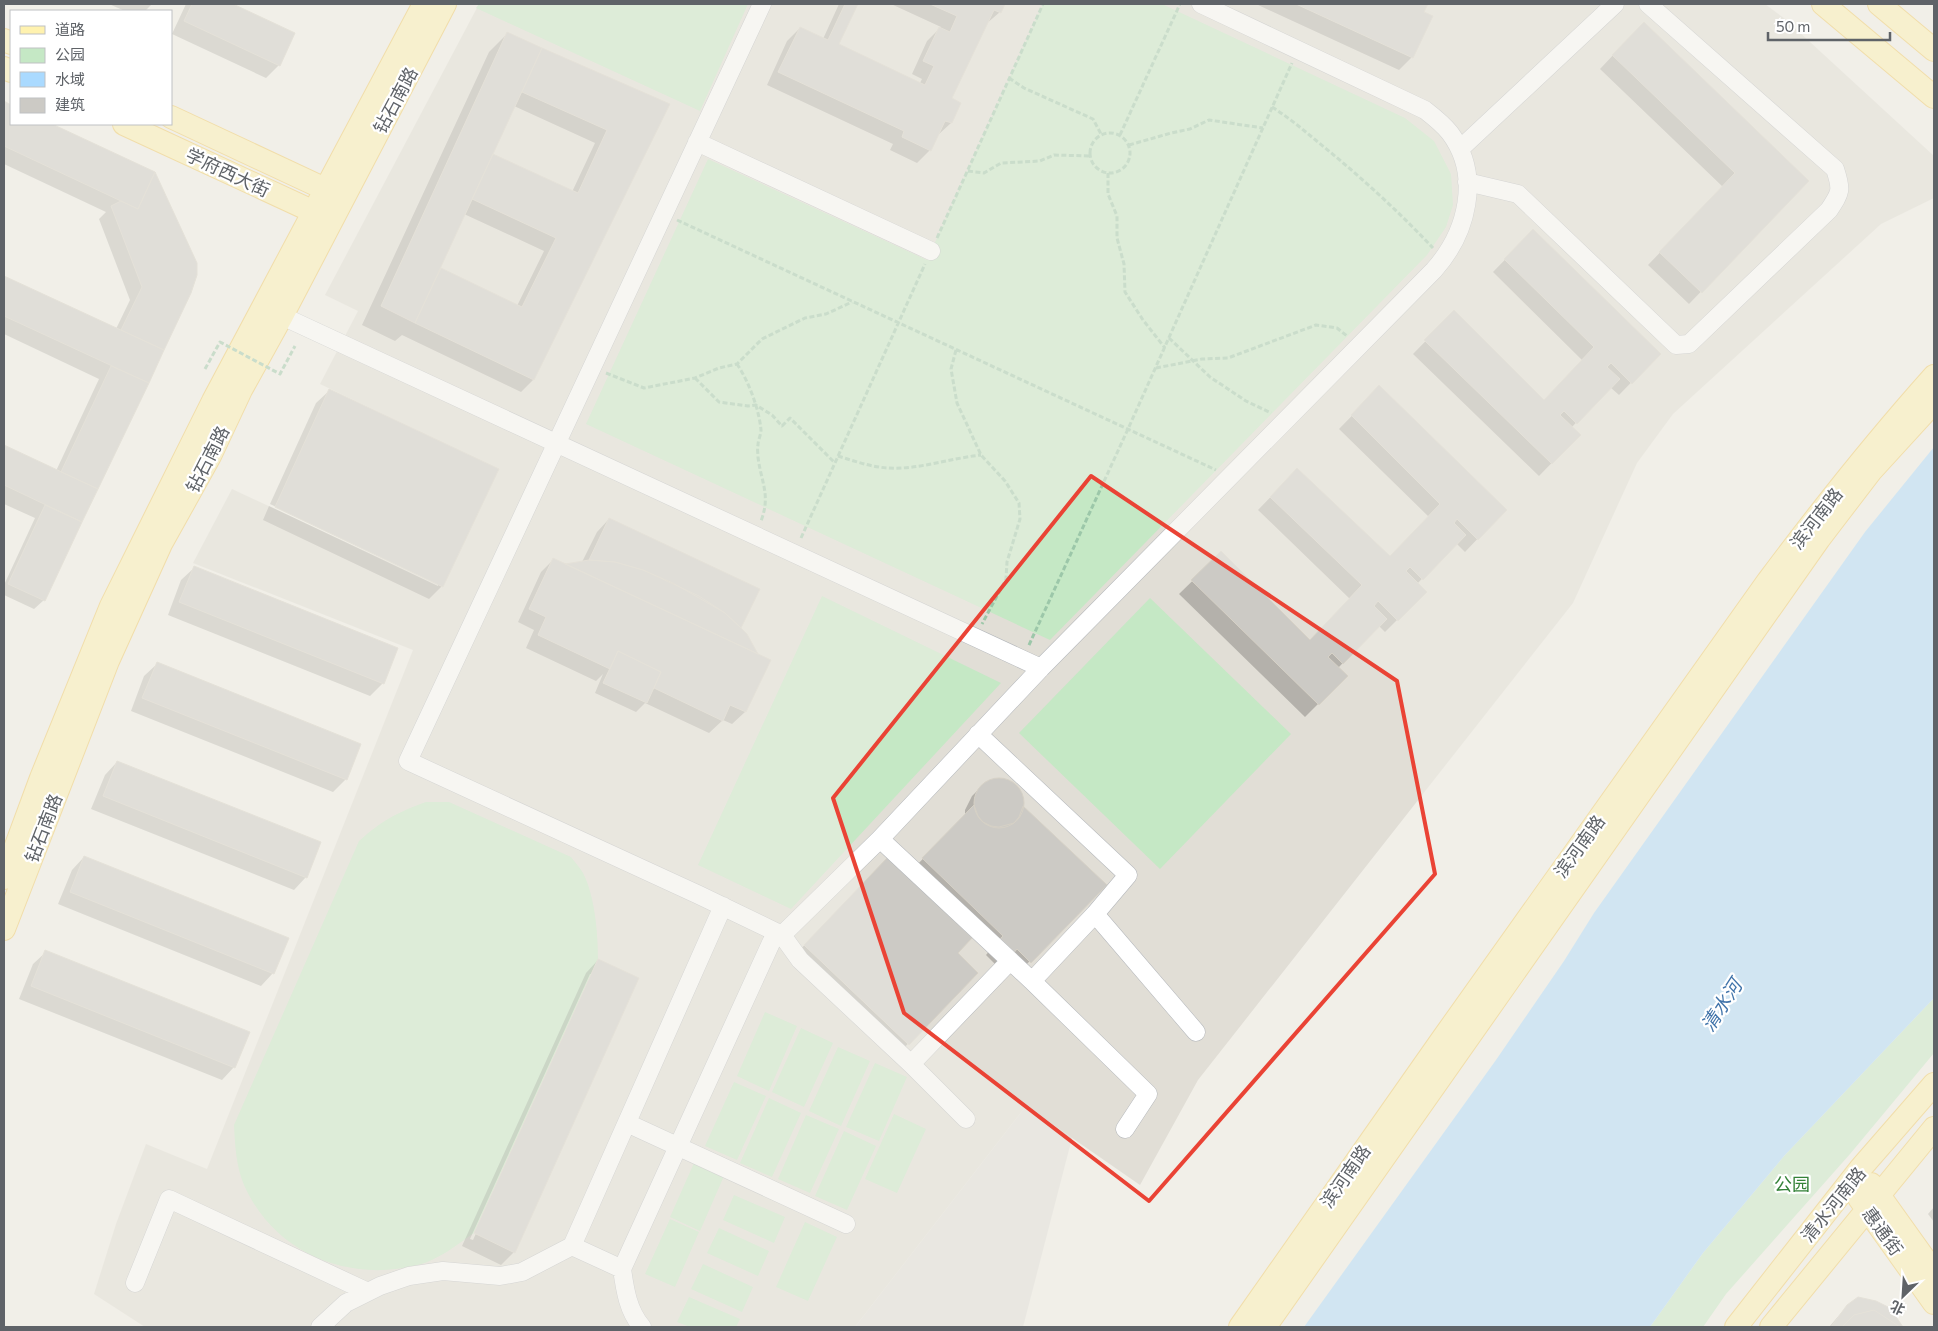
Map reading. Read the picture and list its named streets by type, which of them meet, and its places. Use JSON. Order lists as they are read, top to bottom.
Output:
{
  "streets": {
    "main road": [
      "钻石南路",
      "学府西大街",
      "滨河南路",
      "清水河南路",
      "惠通街"
    ]
  },
  "crossings": [
    ["钻石南路", "学府西大街"],
    ["清水河南路", "惠通街"]
  ],
  "water": ["清水河"],
  "parks": ["公园"],
  "legend": [
    "道路",
    "公园",
    "水域",
    "建筑"
  ],
  "scale_bar": "50 m",
  "north": "bottom left"
}
